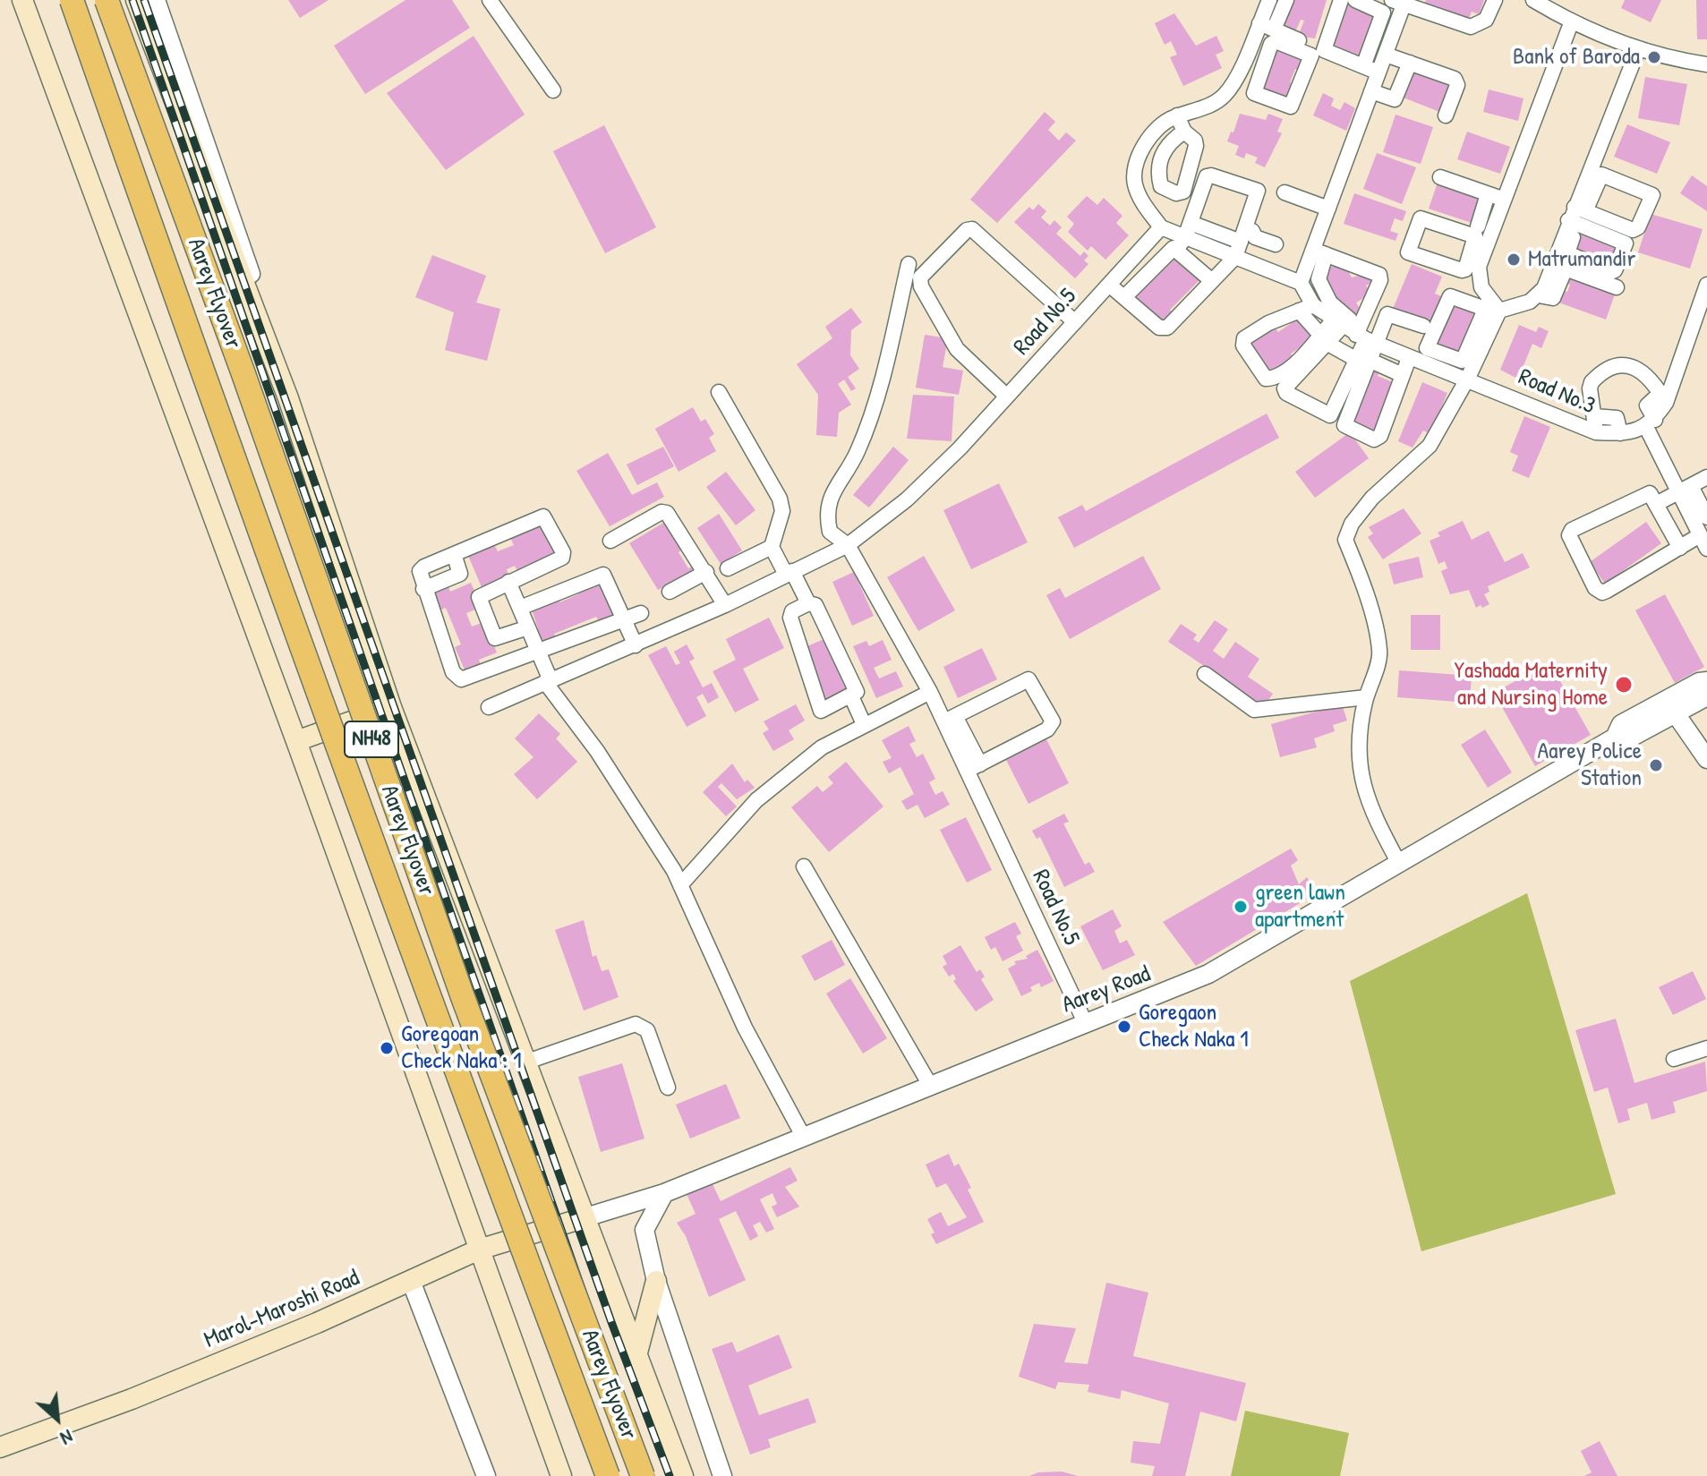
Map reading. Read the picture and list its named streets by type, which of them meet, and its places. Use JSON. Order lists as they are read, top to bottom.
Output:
{
  "streets": {
    "highway": ["Aarey Flyover", "NH48"],
    "main road": ["Marol-Maroshi Road"],
    "street": ["Road No.5", "Road No.3", "Aarey Road"]
  },
  "crossings": [
    ["Road No.5", "Aarey Road"],
    ["Aarey Road", "Marol-Maroshi Road"]
  ],
  "places": [
    "Bank of Baroda",
    "Matrumandir",
    "Yashada Maternity and Nursing Home",
    "Aarey Police Station",
    "green lawn apartment",
    "Goregaon Check Naka 1",
    "Goregoan Check Naka : 1"
  ],
  "north": "bottom right"
}
